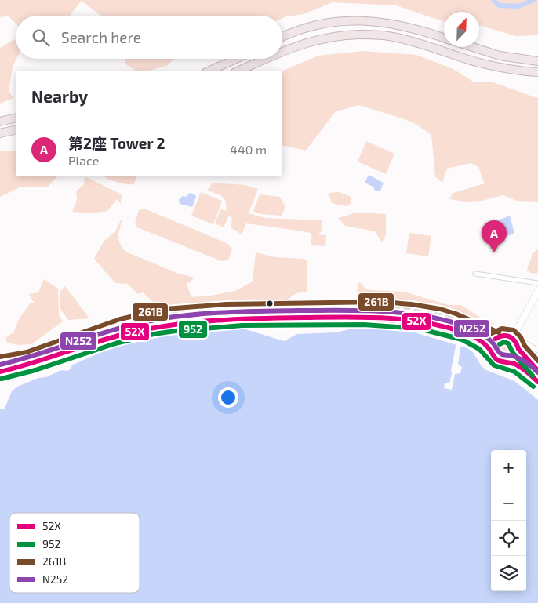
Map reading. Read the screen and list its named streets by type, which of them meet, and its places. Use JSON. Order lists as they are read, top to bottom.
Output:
{
  "lines": [
    "transit line 261B",
    "transit line N252",
    "transit line 52X",
    "transit line 952"
  ],
  "legend": [
    "52X",
    "952",
    "261B",
    "N252"
  ],
  "north": "top right",
  "page": {
    "search": "Search here",
    "heading": "Nearby",
    "list": [
      {
        "mark": "A",
        "name": "第2座 Tower 2",
        "note": "Place",
        "value": "440 m"
      }
    ],
    "pins": "A",
    "map_buttons": ["+", "−"]
  }
}
